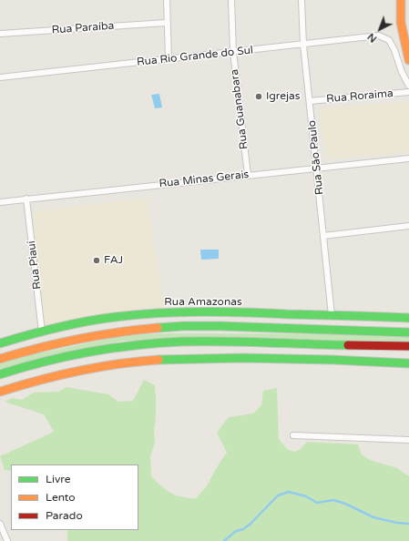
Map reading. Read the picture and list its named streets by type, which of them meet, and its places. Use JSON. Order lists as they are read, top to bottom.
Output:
{
  "streets": {
    "street": [
      "Rua Paraíba",
      "Rua Rio Grande do Sul",
      "Rua Roraima",
      "Rua Guanabara",
      "Rua São Paulo",
      "Rua Minas Gerais",
      "Rua Piauí",
      "Rua Amazonas"
    ]
  },
  "crossings": [
    ["Rua Rio Grande do Sul", "Rua Guanabara"],
    ["Rua Rio Grande do Sul", "Rua São Paulo"],
    ["Rua Roraima", "Rua São Paulo"],
    ["Rua Guanabara", "Rua Minas Gerais"],
    ["Rua São Paulo", "Rua Minas Gerais"],
    ["Rua São Paulo", "Rua Amazonas"],
    ["Rua Minas Gerais", "Rua Piauí"],
    ["Rua Piauí", "Rua Amazonas"]
  ],
  "places": ["Igrejas", "FAJ"],
  "legend": ["Livre", "Lento", "Parado"],
  "north": "bottom left"
}
